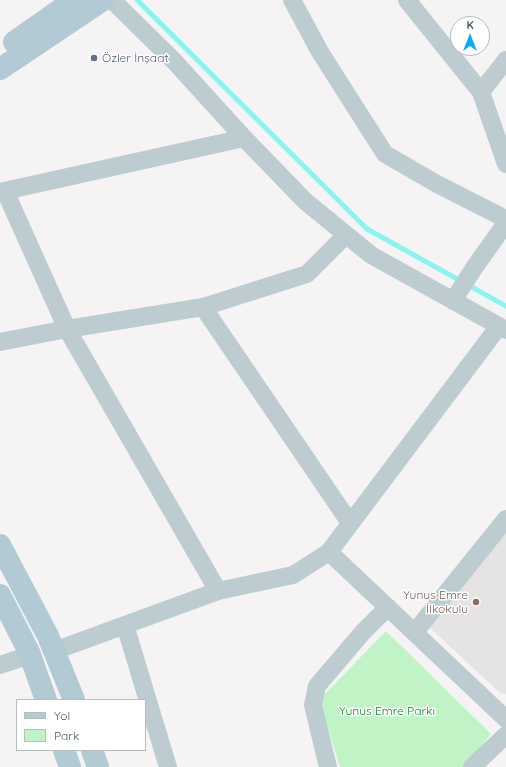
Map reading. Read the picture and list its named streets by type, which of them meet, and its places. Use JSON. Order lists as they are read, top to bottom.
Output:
{
  "parks": ["Yunus Emre Parkı"],
  "places": ["Özler İnşaat", "Yunus Emre İlkokulu"],
  "legend": ["Yol", "Park"],
  "north": "top"
}
